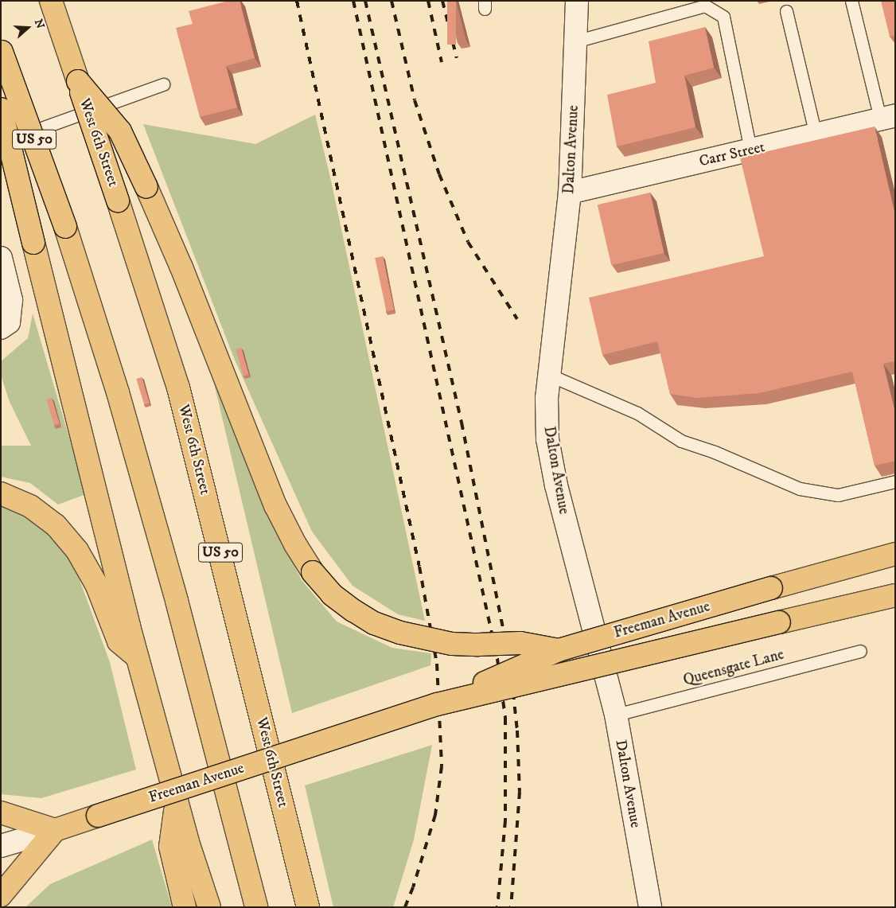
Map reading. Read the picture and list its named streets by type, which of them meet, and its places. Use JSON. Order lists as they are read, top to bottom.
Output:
{
  "streets": {
    "main road": [
      "US 50",
      "West 6th Street",
      "Dalton Avenue",
      "Carr Street",
      "Freeman Avenue"
    ],
    "lane": ["Queensgate Lane"]
  },
  "crossings": [
    ["Dalton Avenue", "Carr Street"],
    ["Dalton Avenue", "Queensgate Lane"]
  ],
  "north": "right"
}
